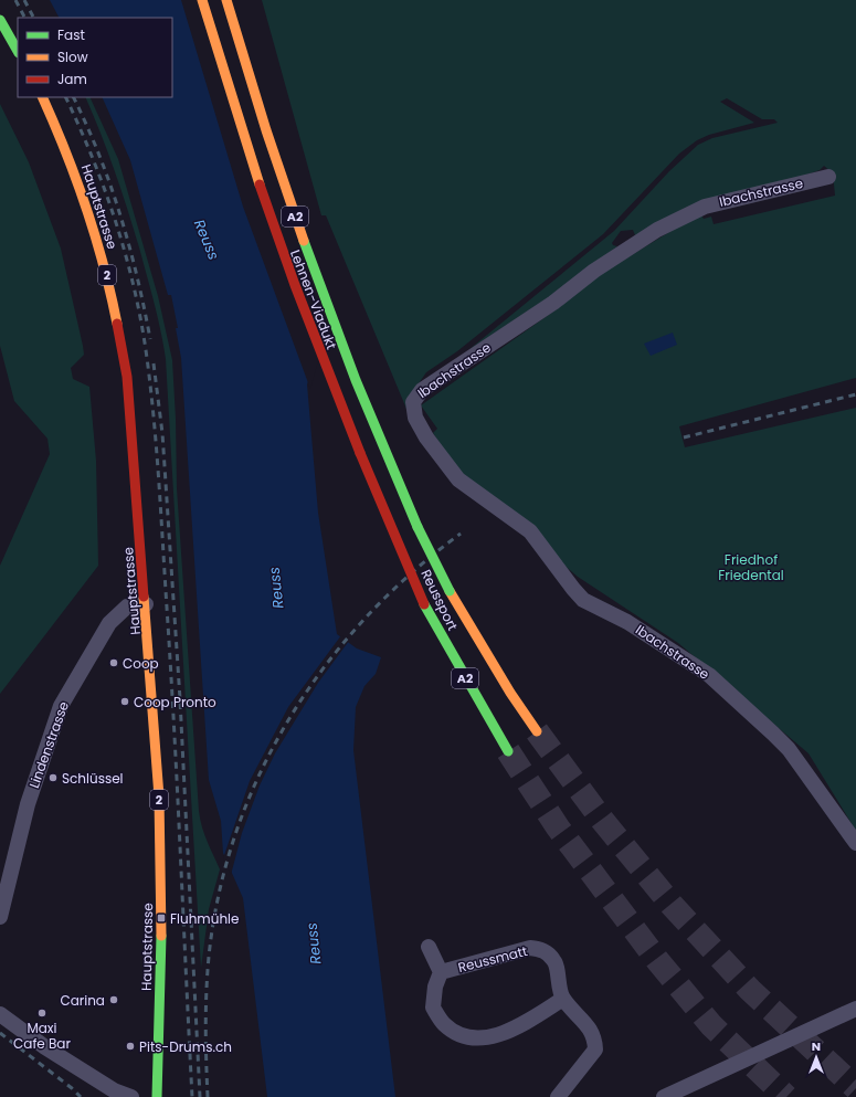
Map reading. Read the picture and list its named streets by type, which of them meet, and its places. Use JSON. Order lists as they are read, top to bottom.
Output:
{
  "streets": {
    "main road": [
      "Hauptstrasse",
      "A2",
      "2",
      "Lehnen-Viadukt",
      "Reussport"
    ],
    "street": ["Ibachstrasse", "Lindenstrasse", "Reussmatt"]
  },
  "crossings": [
    ["Hauptstrasse", "Lindenstrasse"],
    ["Lehnen-Viadukt", "Reussport"]
  ],
  "water": ["Reuss"],
  "parks": ["Friedhof Friedental"],
  "places": {
    "other": [
      "Coop",
      "Coop Pronto",
      "Schlüssel",
      "Carina",
      "Maxi Cafe Bar",
      "Pits-Drums.ch"
    ],
    "transit": ["Fluhmühle"]
  },
  "legend": ["Fast", "Slow", "Jam"],
  "north": "top"
}
